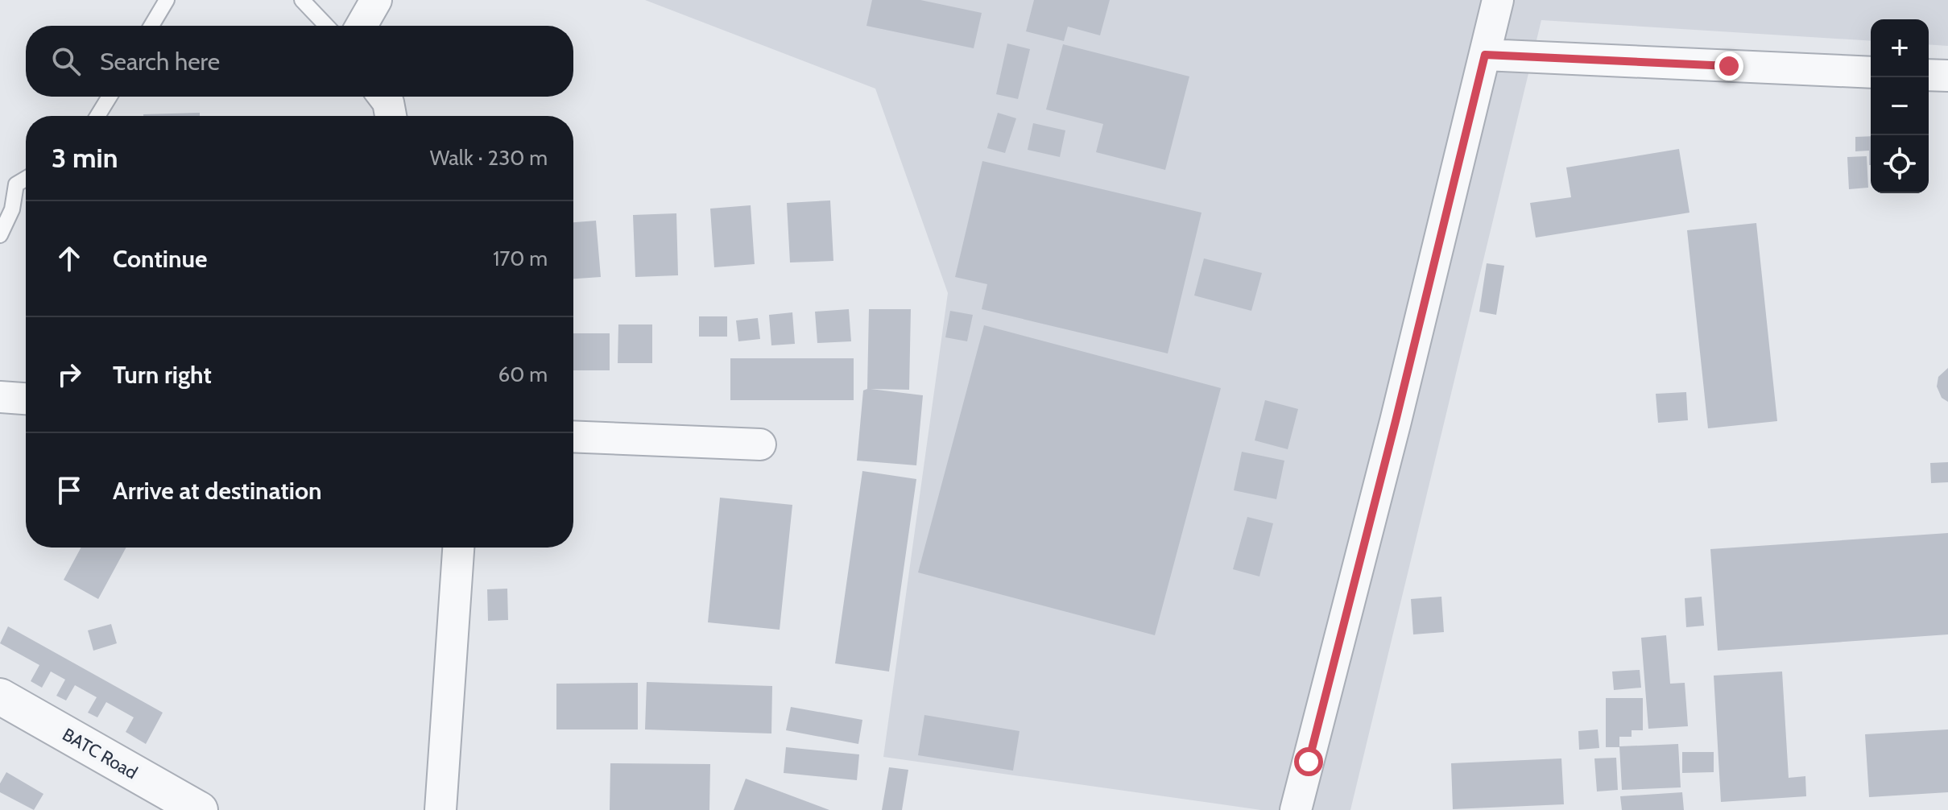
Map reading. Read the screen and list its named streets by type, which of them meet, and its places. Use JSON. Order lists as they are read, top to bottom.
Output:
{
  "streets": {
    "street": ["BATC Road"]
  },
  "page": {
    "map_buttons": ["+", "−"],
    "search": "Search here",
    "heading": ["3 min", "Walk · 230 m"],
    "list": [
      ["Continue", "170 m"],
      ["Turn right", "60 m"],
      "Arrive at destination"
    ]
  }
}
